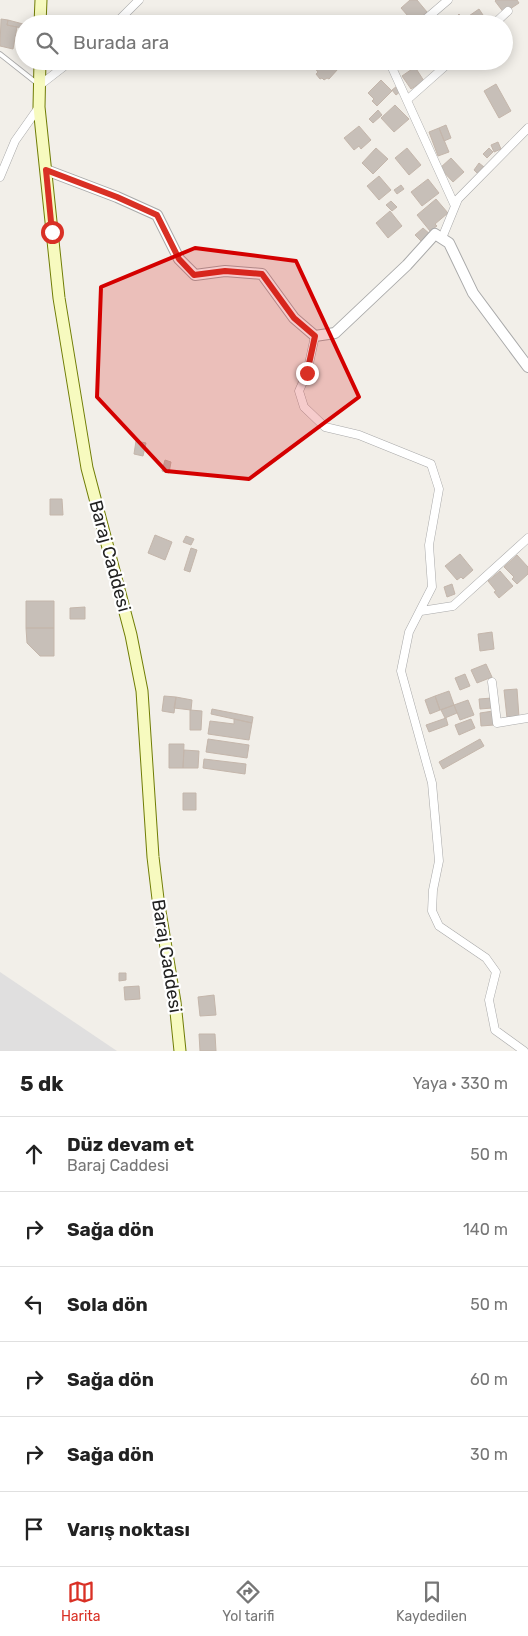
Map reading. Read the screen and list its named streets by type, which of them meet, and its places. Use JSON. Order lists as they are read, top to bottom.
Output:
{
  "streets": {
    "main road": ["Baraj Caddesi"]
  },
  "page": {
    "search": "Burada ara",
    "heading": ["5 dk", "Yaya · 330 m"],
    "list": [
      ["Düz devam et", "Baraj Caddesi", "50 m"],
      ["Sağa dön", "140 m"],
      ["Sola dön", "50 m"],
      ["Sağa dön", "60 m"],
      ["Sağa dön", "30 m"],
      "Varış noktası"
    ],
    "nav": ["Harita", "Yol tarifi", "Kaydedilen"]
  }
}
